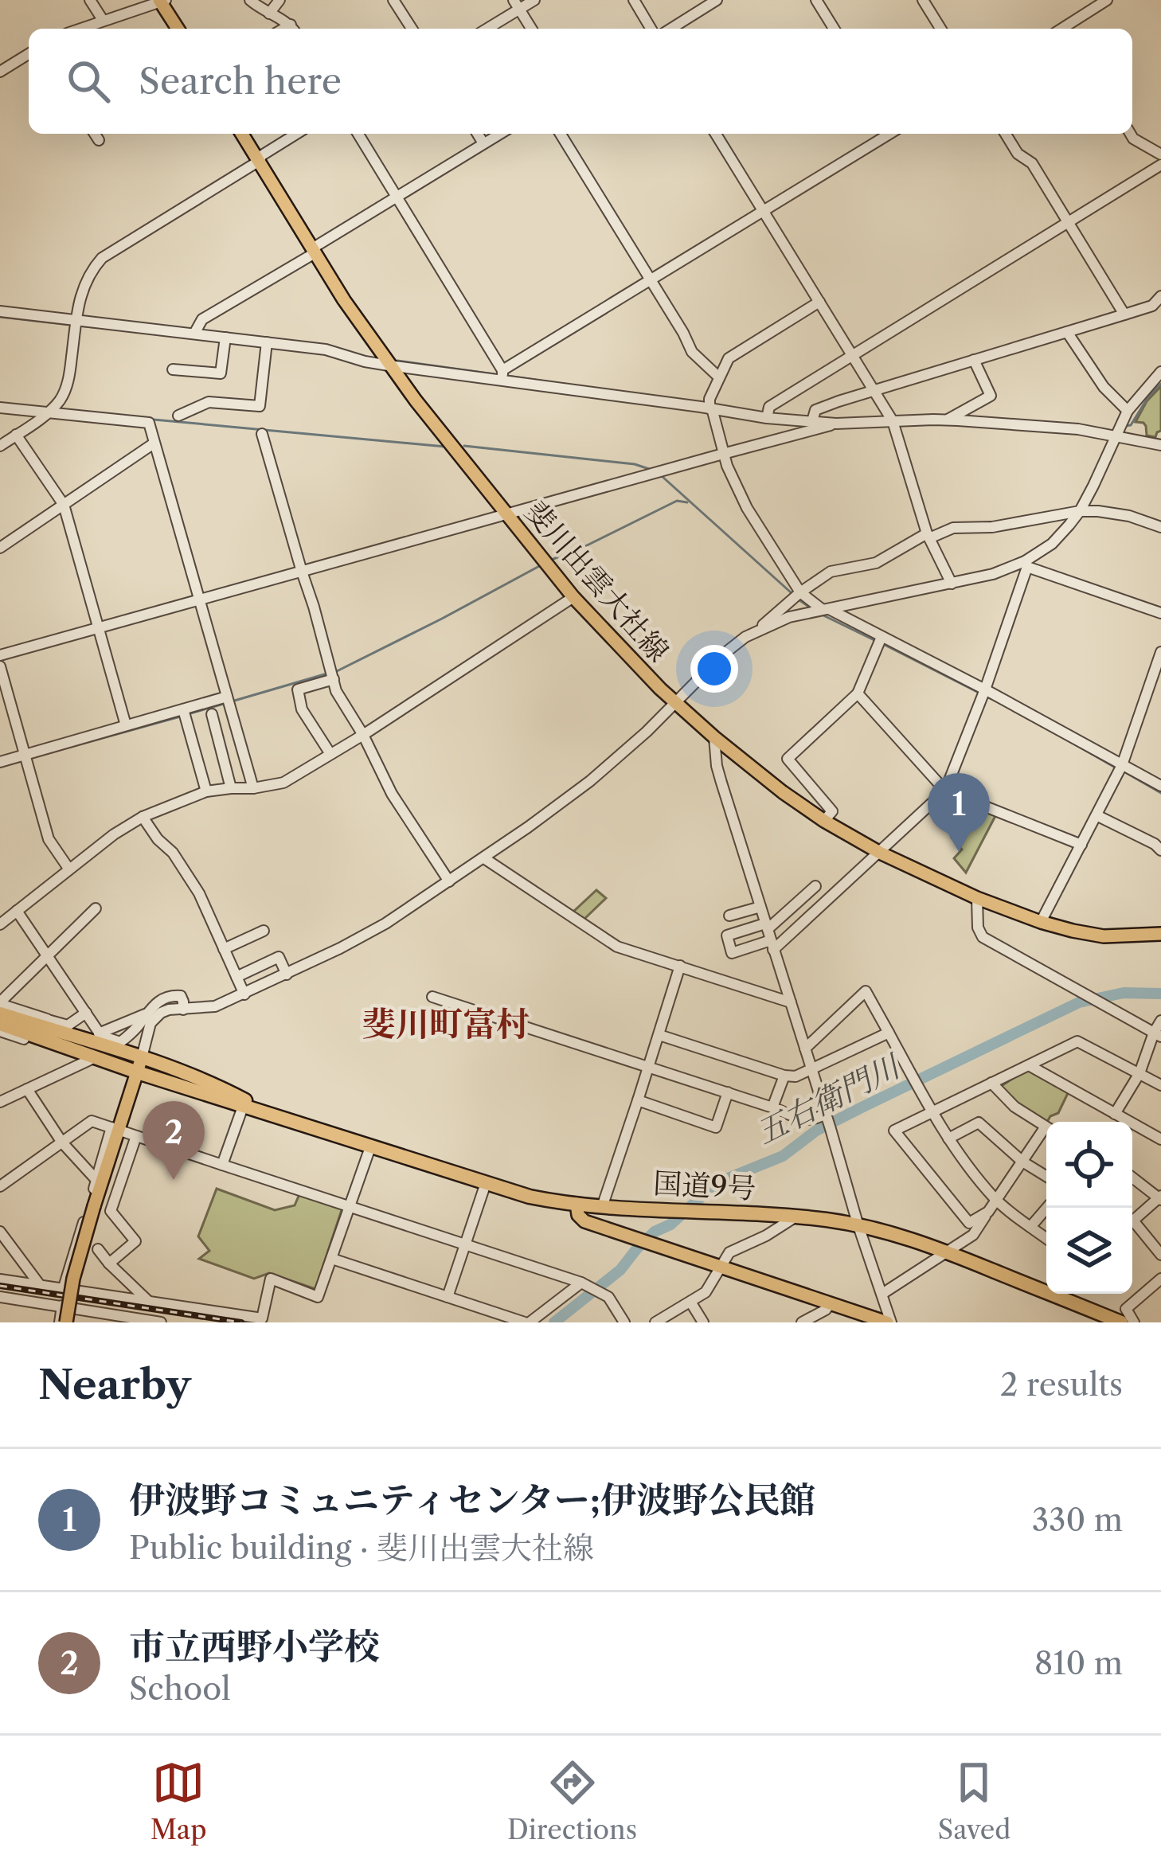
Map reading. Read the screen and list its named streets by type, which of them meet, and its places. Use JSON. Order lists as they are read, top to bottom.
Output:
{
  "streets": {
    "highway": ["国道9号"],
    "main road": ["斐川出雲大社線"]
  },
  "districts": ["斐川町富村"],
  "water": ["五右衛門川"],
  "page": {
    "search": "Search here",
    "pins": ["1", "2"],
    "heading": ["Nearby", "2 results"],
    "list": [
      {
        "mark": "1",
        "name": "伊波野コミュニティセンター;伊波野公民館",
        "note": "Public building · 斐川出雲大社線",
        "value": "330 m"
      },
      {
        "mark": "2",
        "name": "市立西野小学校",
        "note": "School",
        "value": "810 m"
      }
    ],
    "nav": ["Map", "Directions", "Saved"]
  }
}
